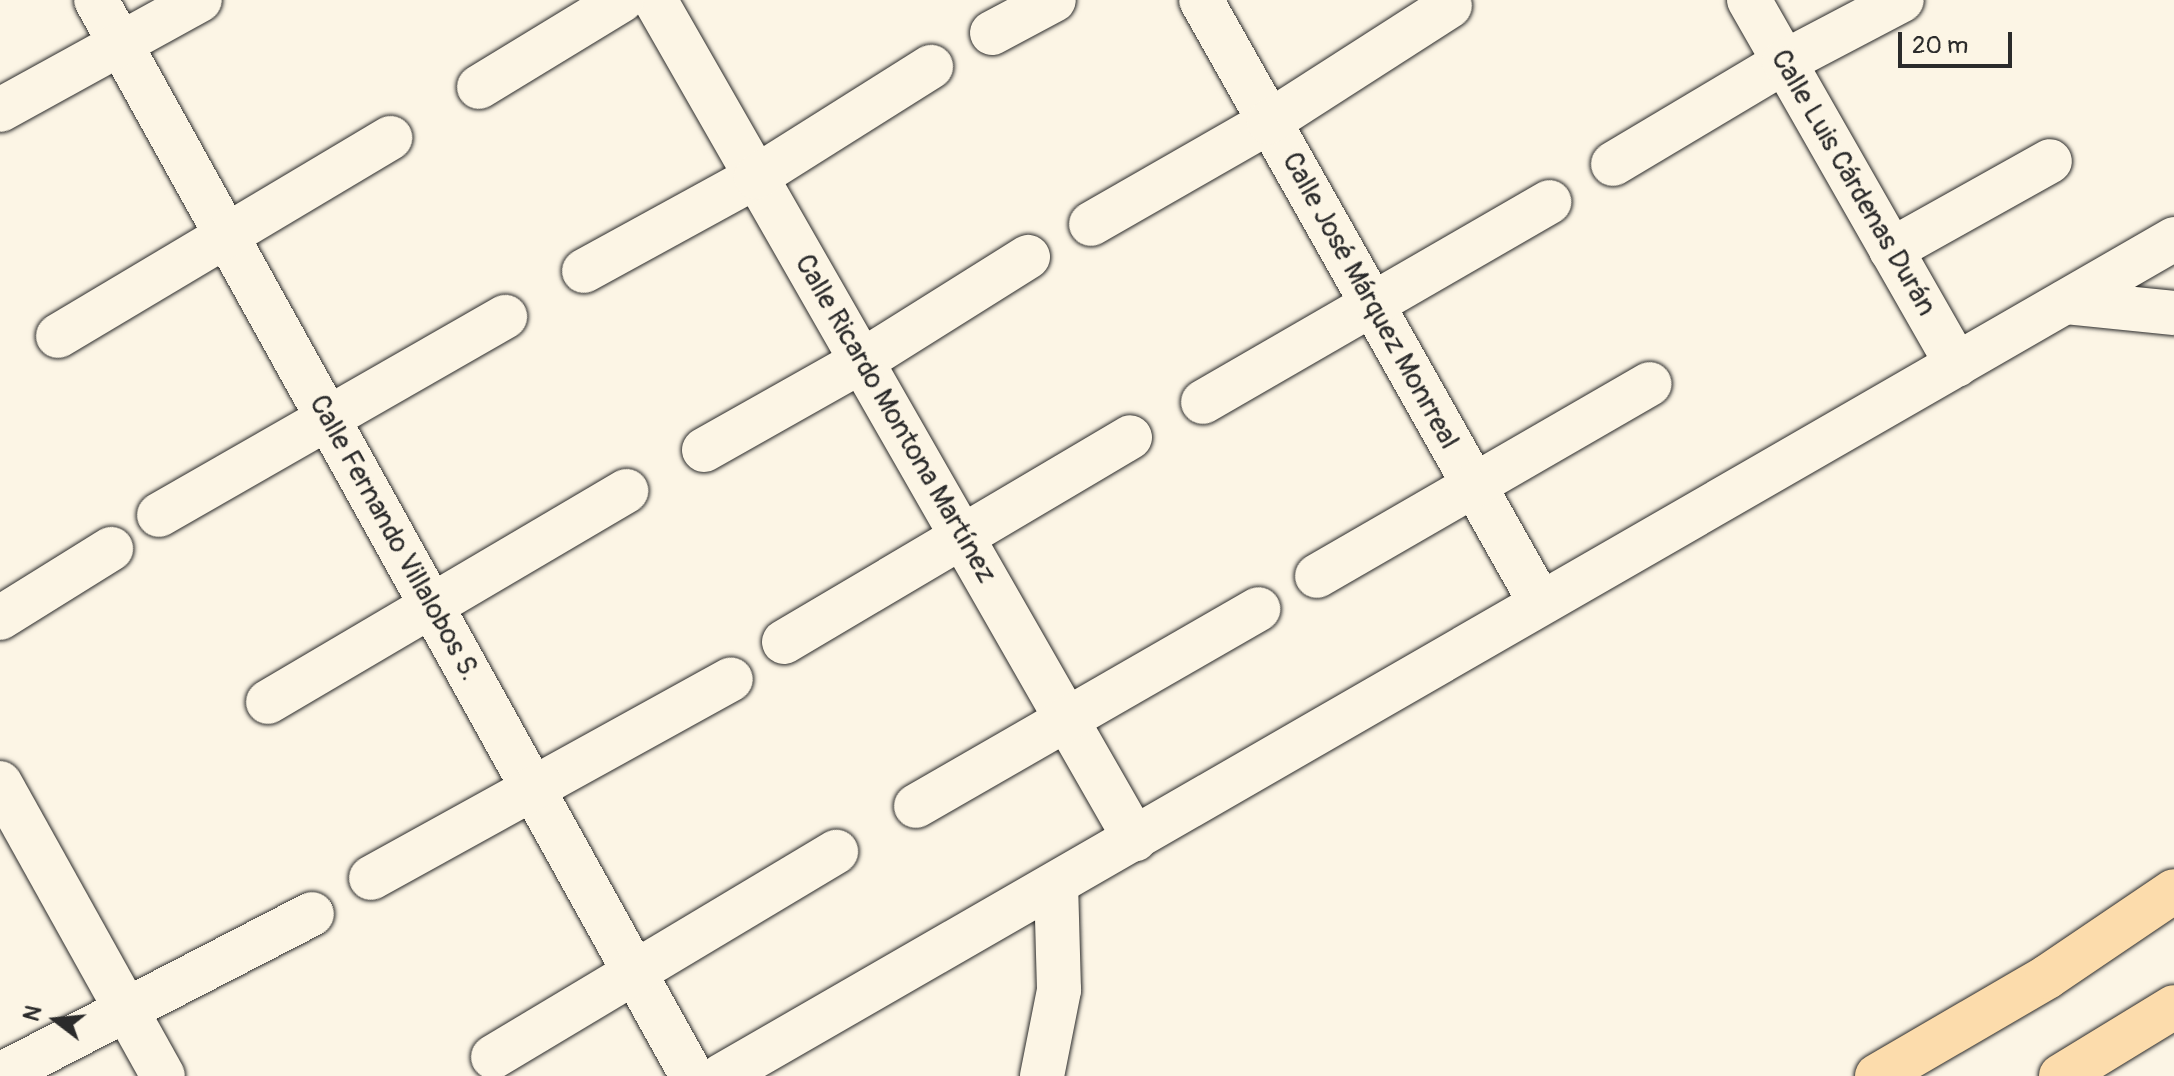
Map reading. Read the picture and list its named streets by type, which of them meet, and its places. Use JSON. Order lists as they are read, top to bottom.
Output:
{
  "streets": {
    "street": [
      "Calle Luis Cárdenas Durán",
      "Calle José Márquez Monrreal",
      "Calle Ricardo Montona Martínez",
      "Calle Fernando Villalobos S."
    ]
  },
  "scale_bar": "20 m",
  "north": "left"
}
